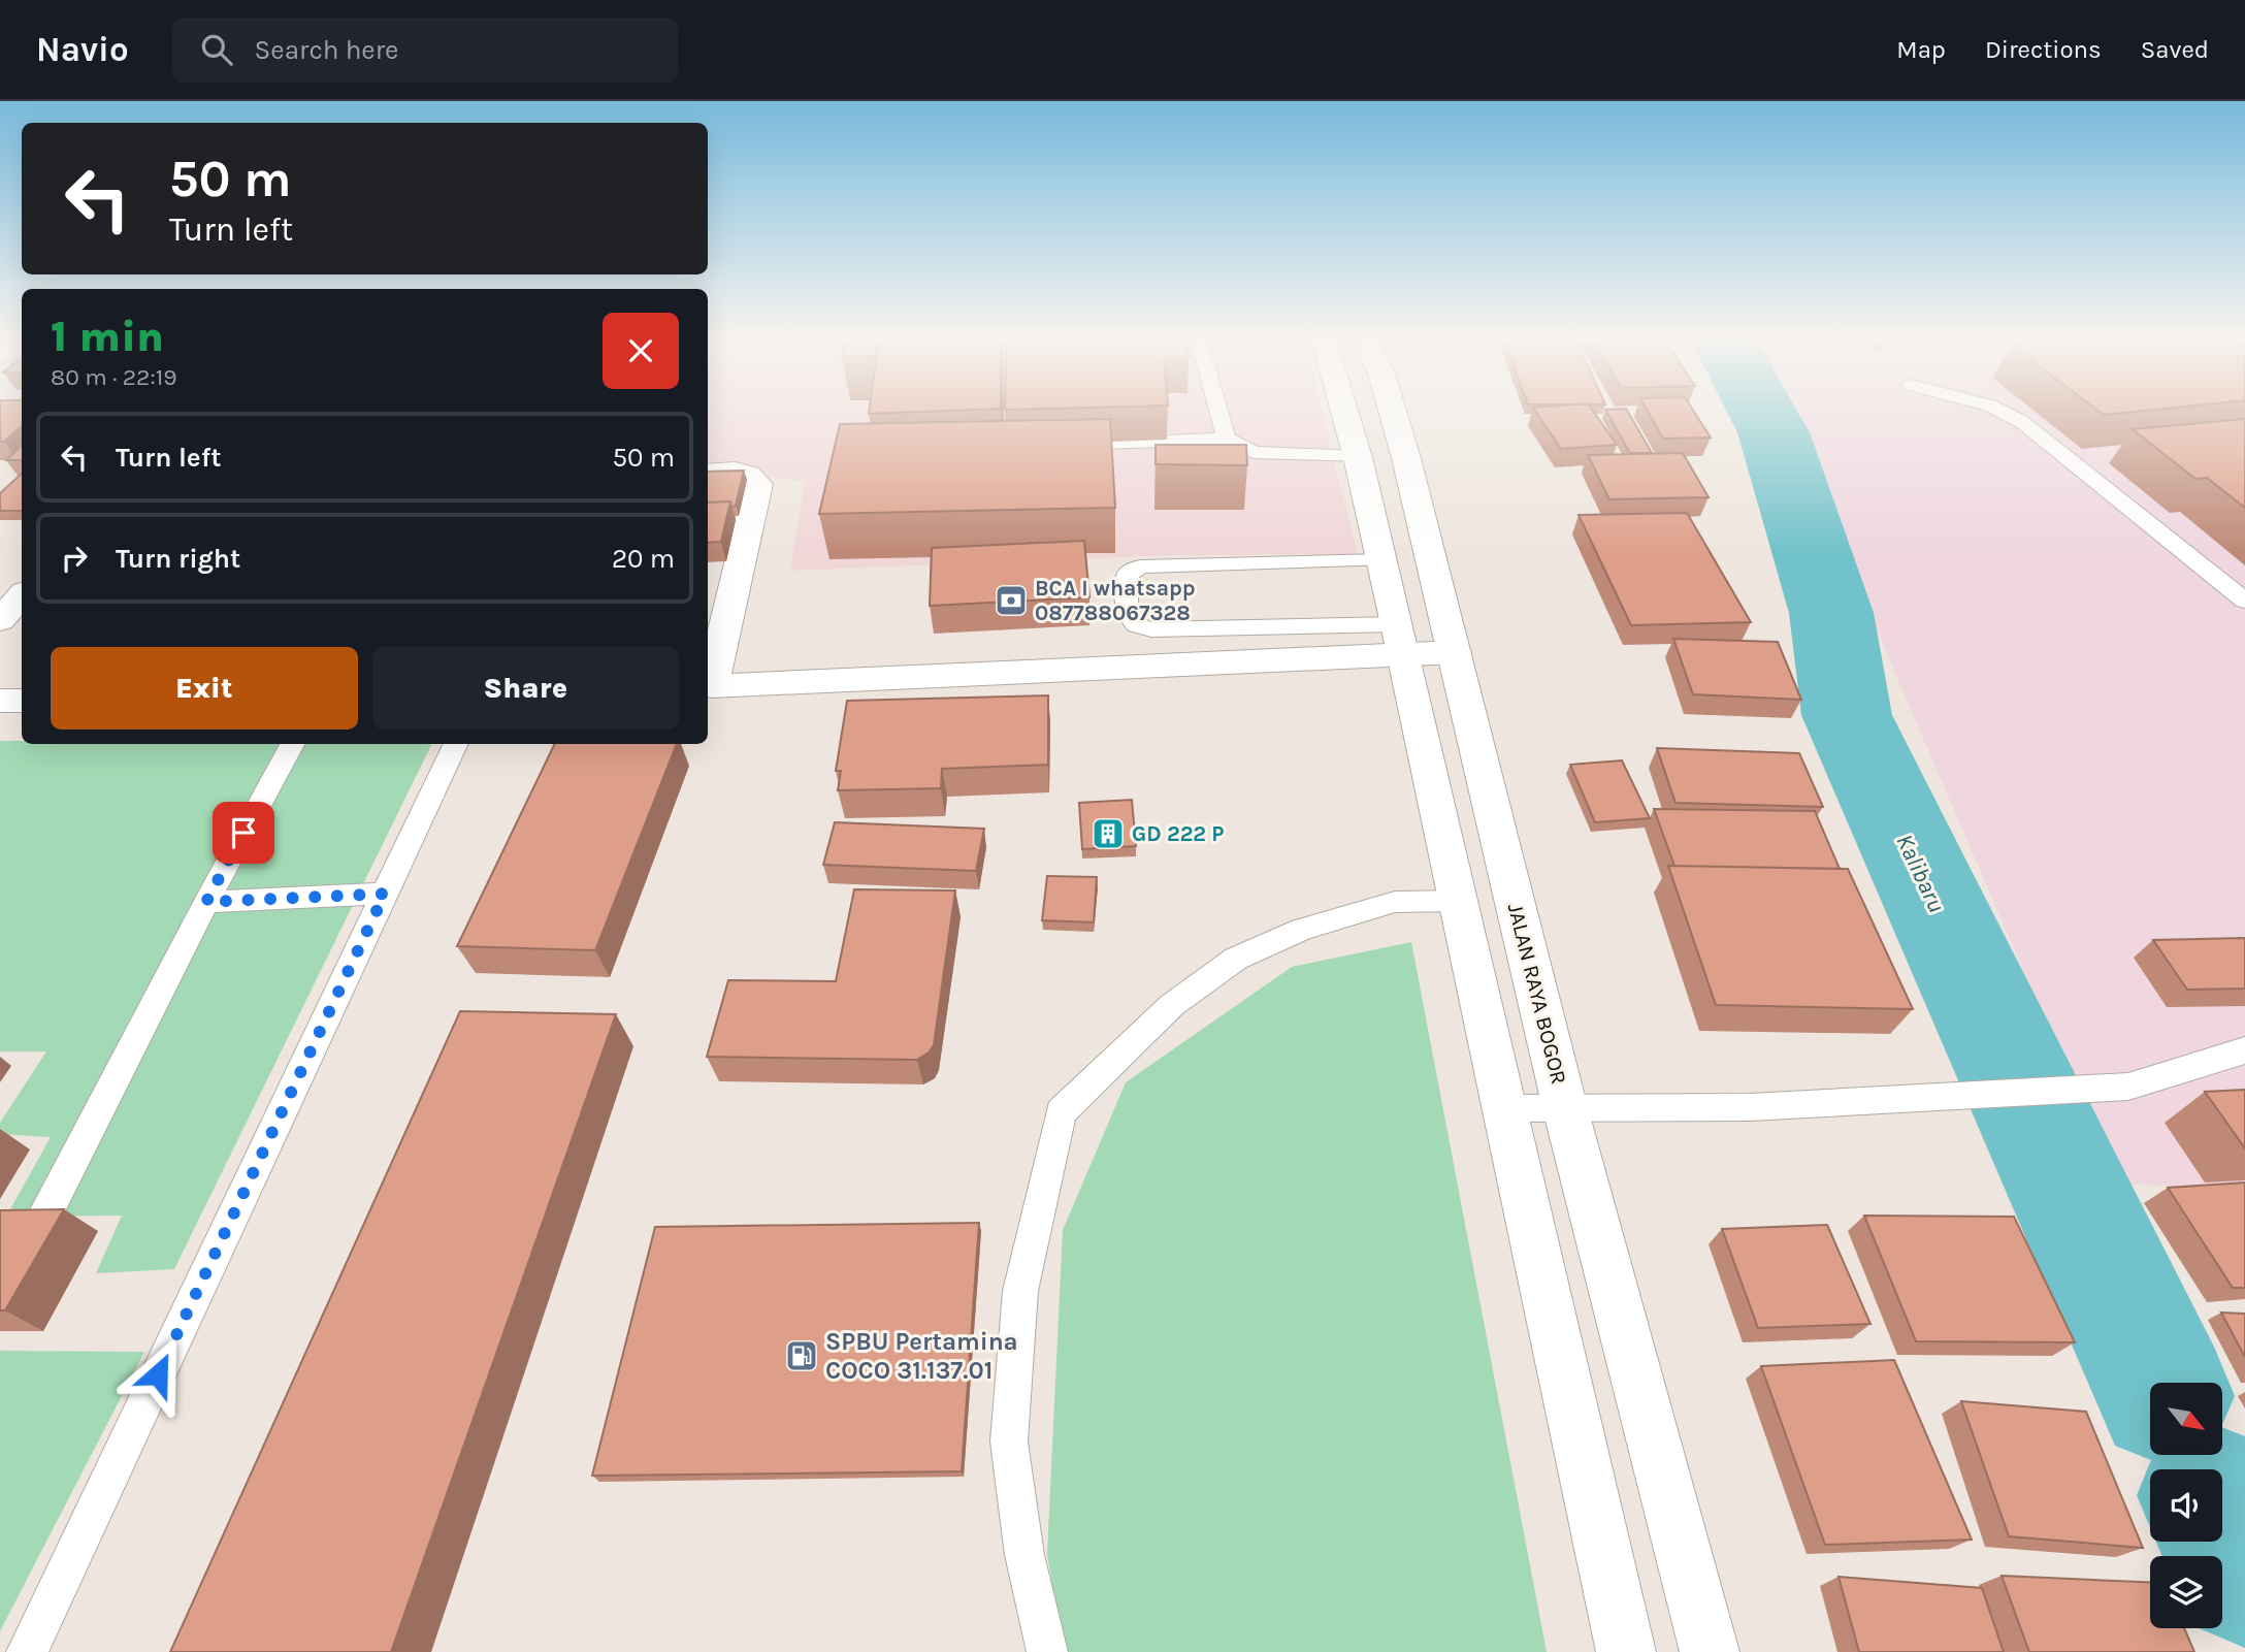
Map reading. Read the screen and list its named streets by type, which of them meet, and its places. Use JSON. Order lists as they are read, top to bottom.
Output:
{
  "streets": {
    "main road": ["JALAN RAYA BOGOR"]
  },
  "water": ["Kalibaru"],
  "places": {
    "bank": ["BCA I whatsapp 087788067328"],
    "building": ["GD 222 P"],
    "fuel station": ["SPBU Pertamina COCO 31.137.01"]
  },
  "north": "bottom right",
  "page": {
    "header": "Navio",
    "search": "Search here",
    "nav": ["Map", "Directions", "Saved"],
    "turn": ["50 m", "Turn left"],
    "heading": ["1 min", "80 m · 22:19"],
    "list": [
      {
        "name": "Turn left",
        "value": "50 m"
      },
      {
        "name": "Turn right",
        "value": "20 m"
      }
    ],
    "buttons": ["Exit", "Share"]
  }
}
